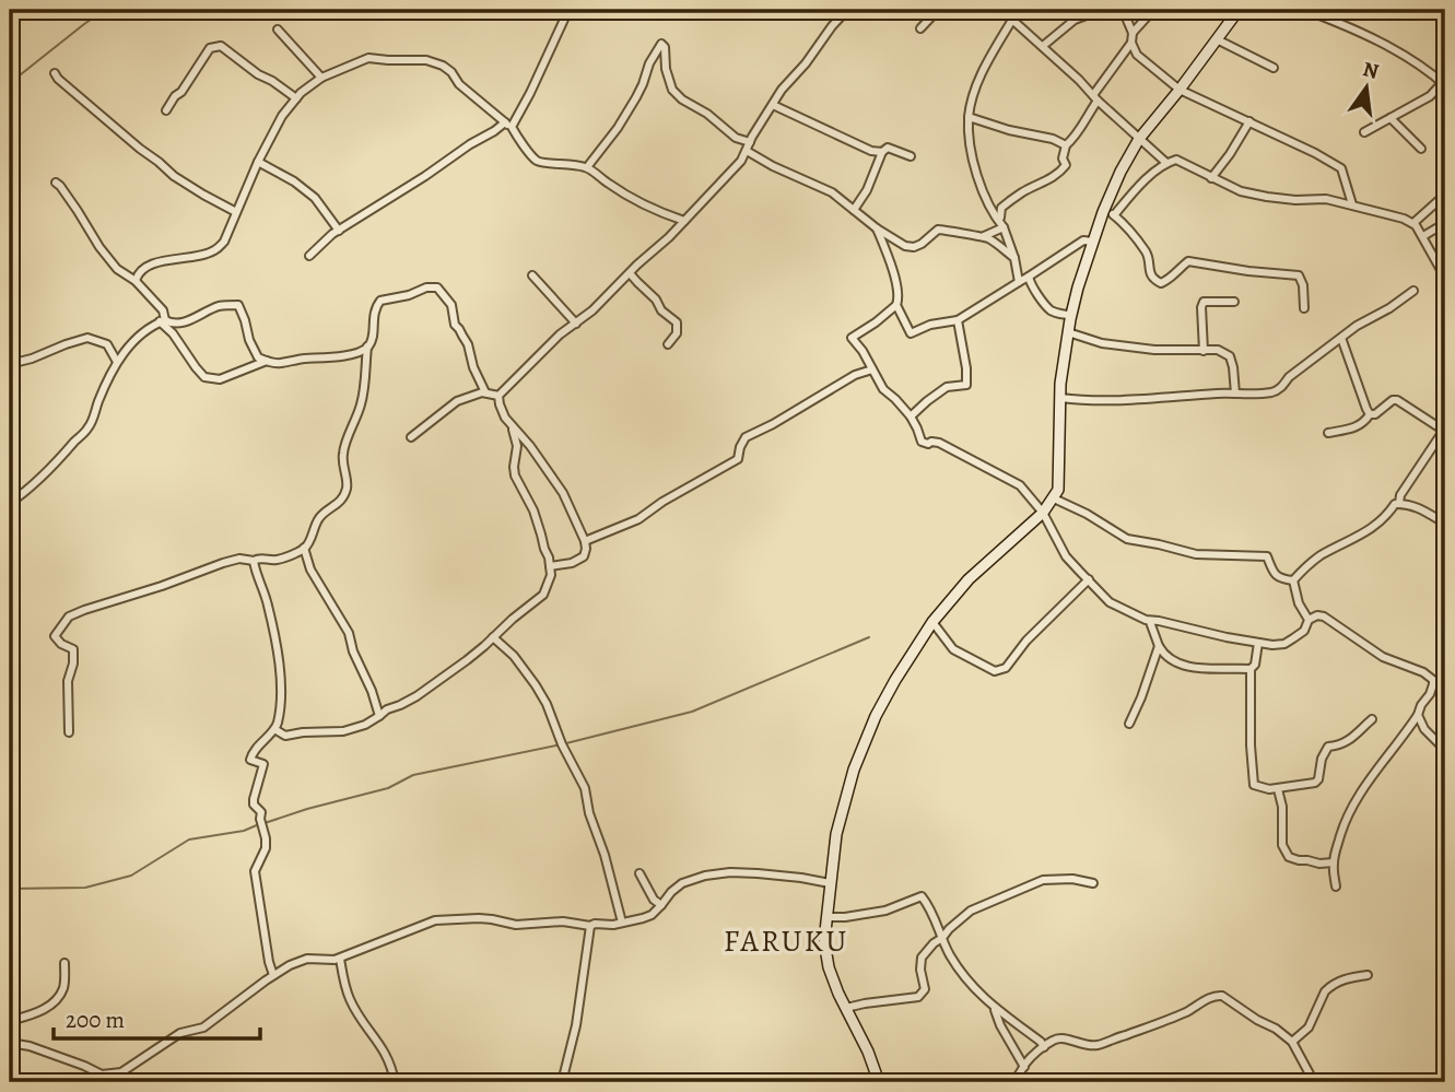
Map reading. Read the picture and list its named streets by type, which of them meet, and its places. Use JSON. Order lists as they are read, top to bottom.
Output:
{
  "districts": ["FARUKU"],
  "scale_bar": "200 m",
  "north": "top"
}
